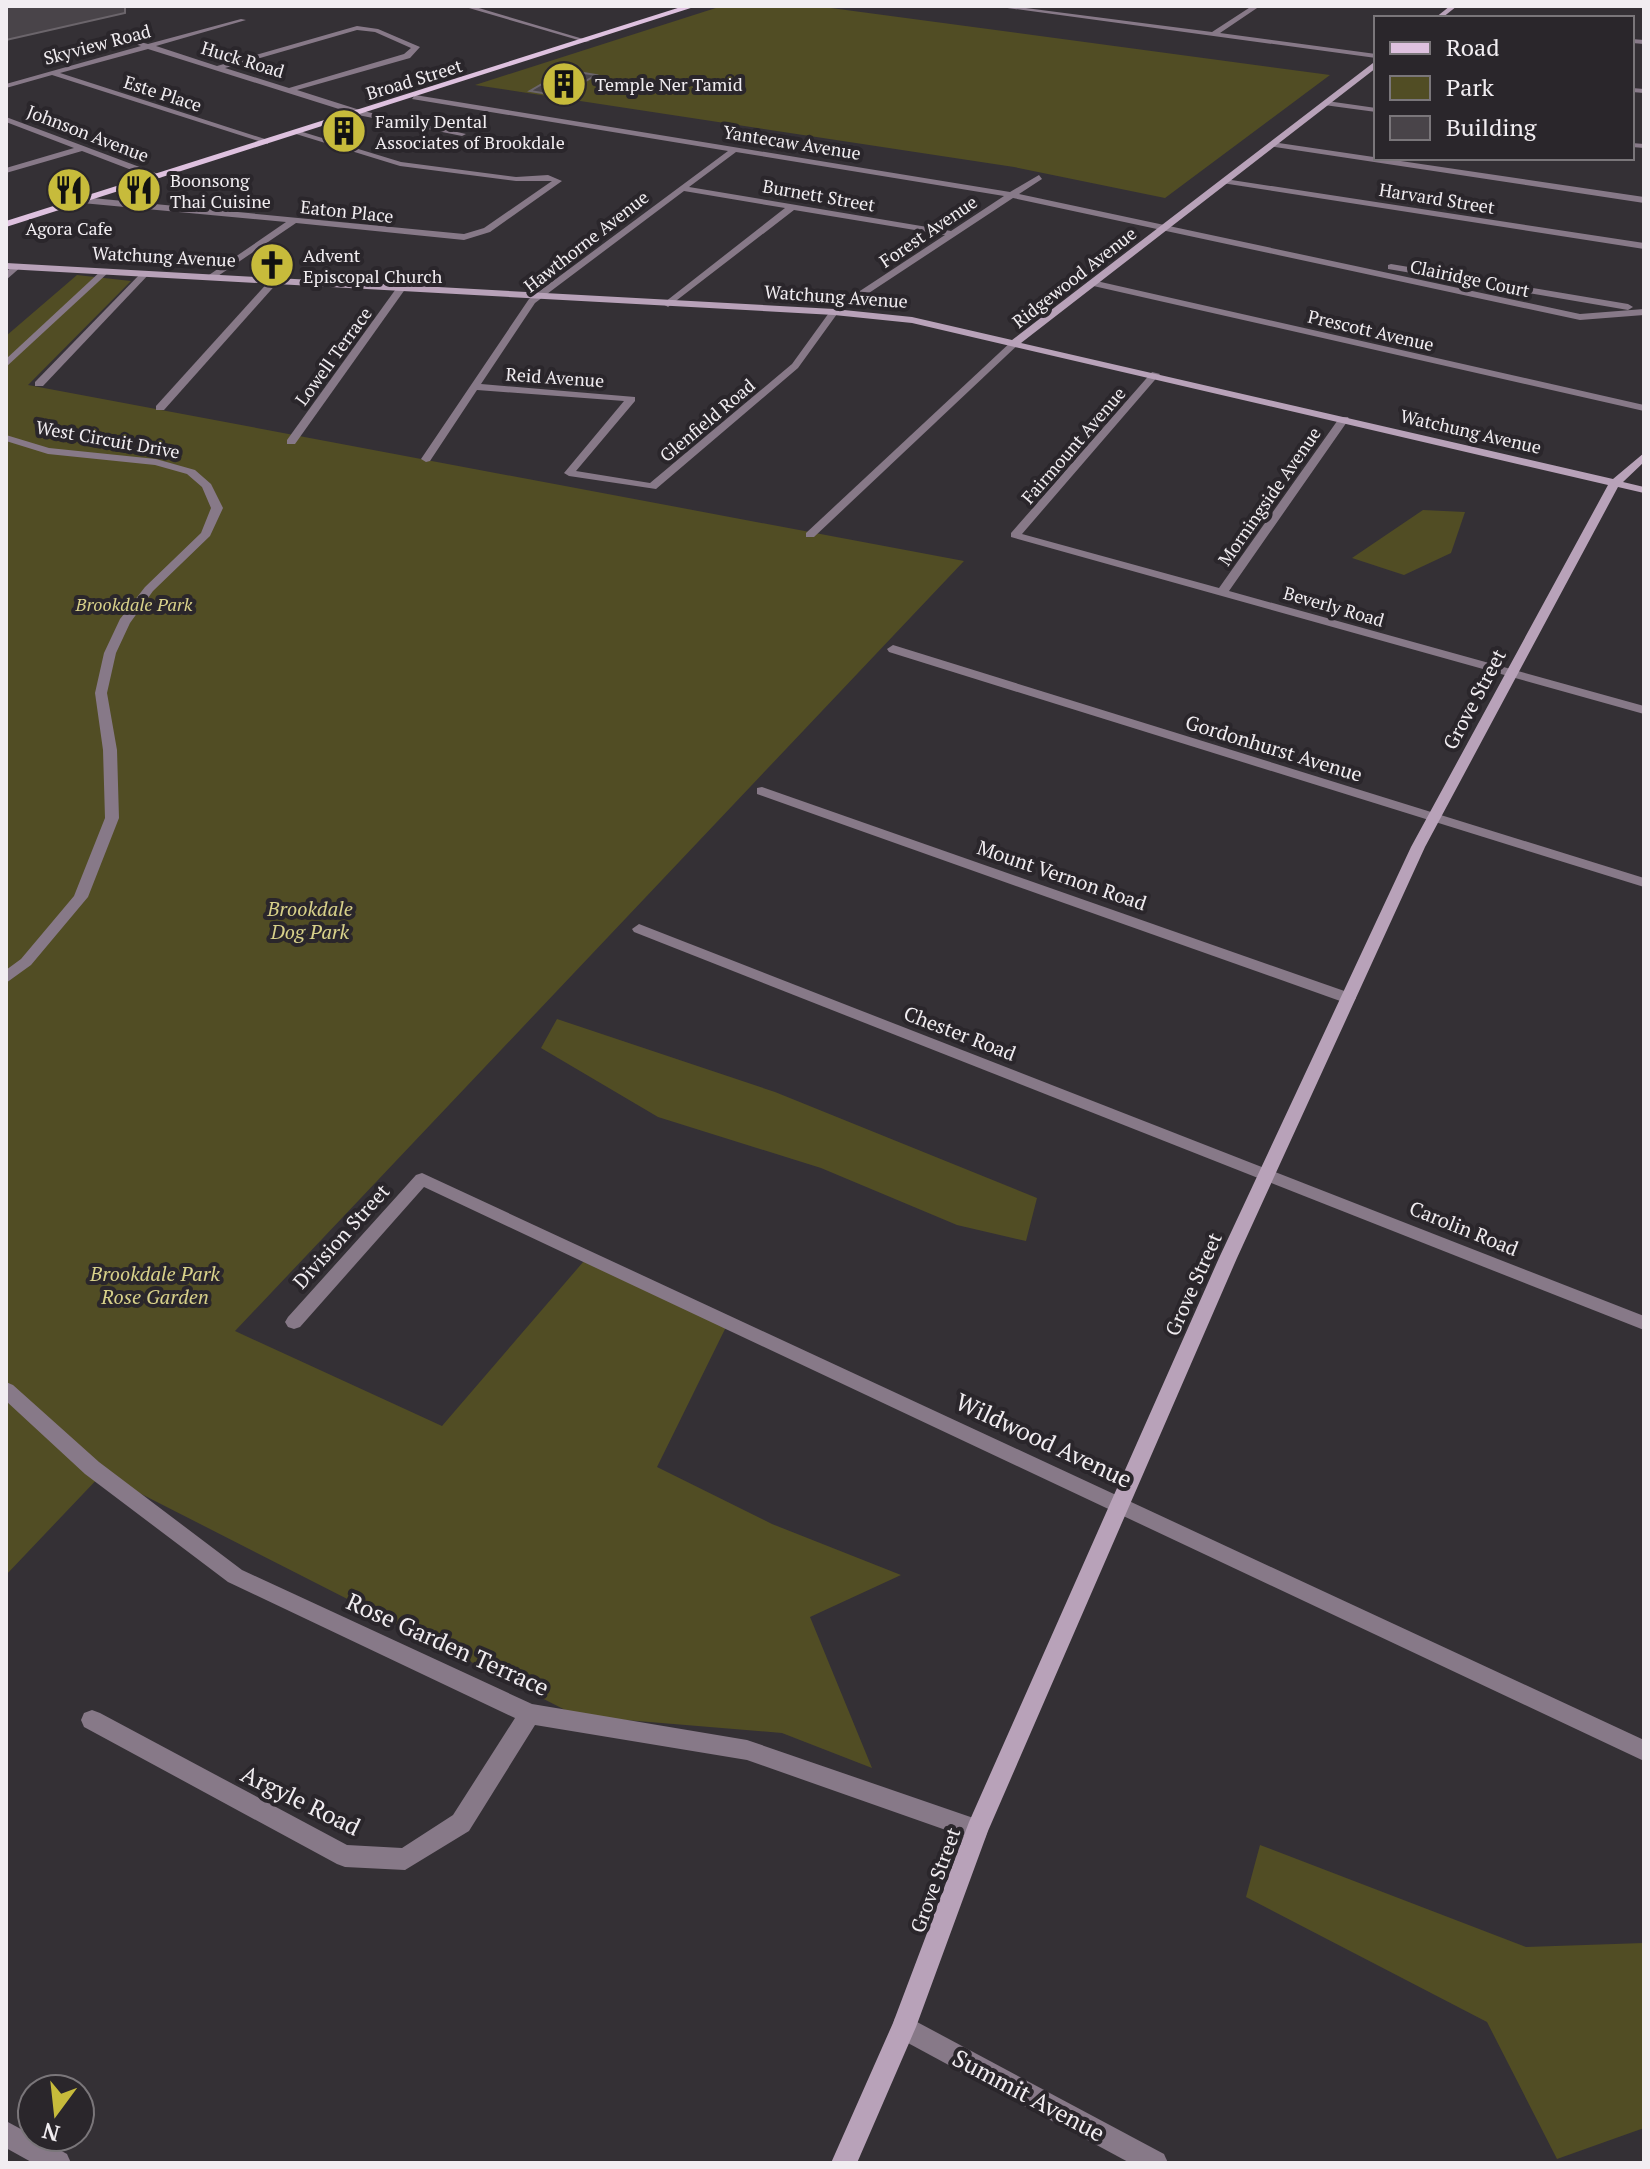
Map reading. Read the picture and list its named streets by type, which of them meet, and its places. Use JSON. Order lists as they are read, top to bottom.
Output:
{
  "streets": {
    "main road": [
      "Broad Street",
      "Watchung Avenue",
      "Ridgewood Avenue",
      "Grove Street"
    ],
    "street": [
      "Skyview Road",
      "Huck Road",
      "Este Place",
      "Johnson Avenue",
      "Yantecaw Avenue",
      "Burnett Street",
      "Harvard Street",
      "Eaton Place",
      "Forest Avenue",
      "Hawthorne Avenue",
      "Clairidge Court",
      "Prescott Avenue",
      "Lowell Terrace",
      "Reid Avenue",
      "Glenfield Road",
      "West Circuit Drive",
      "Fairmount Avenue",
      "Morningside Avenue",
      "Beverly Road",
      "Gordonhurst Avenue",
      "Mount Vernon Road",
      "Chester Road",
      "Carolin Road",
      "Division Street",
      "Wildwood Avenue",
      "Rose Garden Terrace",
      "Argyle Road",
      "Summit Avenue"
    ]
  },
  "crossings": [
    ["Skyview Road", "Huck Road"],
    ["Skyview Road", "Este Place"],
    ["Huck Road", "Broad Street"],
    ["Broad Street", "Este Place"],
    ["Broad Street", "Johnson Avenue"],
    ["Broad Street", "Yantecaw Avenue"],
    ["Broad Street", "Eaton Place"],
    ["Yantecaw Avenue", "Forest Avenue"],
    ["Yantecaw Avenue", "Hawthorne Avenue"],
    ["Yantecaw Avenue", "Ridgewood Avenue"],
    ["Yantecaw Avenue", "Clairidge Court"],
    ["Burnett Street", "Forest Avenue"],
    ["Burnett Street", "Hawthorne Avenue"],
    ["Harvard Street", "Ridgewood Avenue"],
    ["Forest Avenue", "Watchung Avenue"],
    ["Forest Avenue", "Glenfield Road"],
    ["Hawthorne Avenue", "Watchung Avenue"],
    ["Hawthorne Avenue", "Reid Avenue"],
    ["Watchung Avenue", "Ridgewood Avenue"],
    ["Watchung Avenue", "Lowell Terrace"],
    ["Watchung Avenue", "Glenfield Road"],
    ["Watchung Avenue", "Fairmount Avenue"],
    ["Watchung Avenue", "Morningside Avenue"],
    ["Watchung Avenue", "Grove Street"],
    ["Ridgewood Avenue", "Clairidge Court"],
    ["Ridgewood Avenue", "Prescott Avenue"],
    ["Reid Avenue", "Glenfield Road"],
    ["Fairmount Avenue", "Beverly Road"],
    ["Morningside Avenue", "Beverly Road"],
    ["Beverly Road", "Grove Street"],
    ["Grove Street", "Gordonhurst Avenue"],
    ["Grove Street", "Mount Vernon Road"],
    ["Grove Street", "Chester Road"],
    ["Grove Street", "Carolin Road"],
    ["Grove Street", "Wildwood Avenue"],
    ["Grove Street", "Rose Garden Terrace"],
    ["Grove Street", "Summit Avenue"],
    ["Chester Road", "Carolin Road"],
    ["Division Street", "Wildwood Avenue"],
    ["Rose Garden Terrace", "Argyle Road"]
  ],
  "parks": ["Brookdale Park", "Brookdale Dog Park", "Brookdale Park Rose Garden"],
  "places": {
    "building": ["Temple Ner Tamid", "Family Dental Associates of Brookdale"],
    "restaurant": ["Agora Cafe", "Boonsong Thai Cuisine"],
    "church": ["Advent Episcopal Church"]
  },
  "legend": ["Road", "Park", "Building"],
  "north": "bottom"
}
